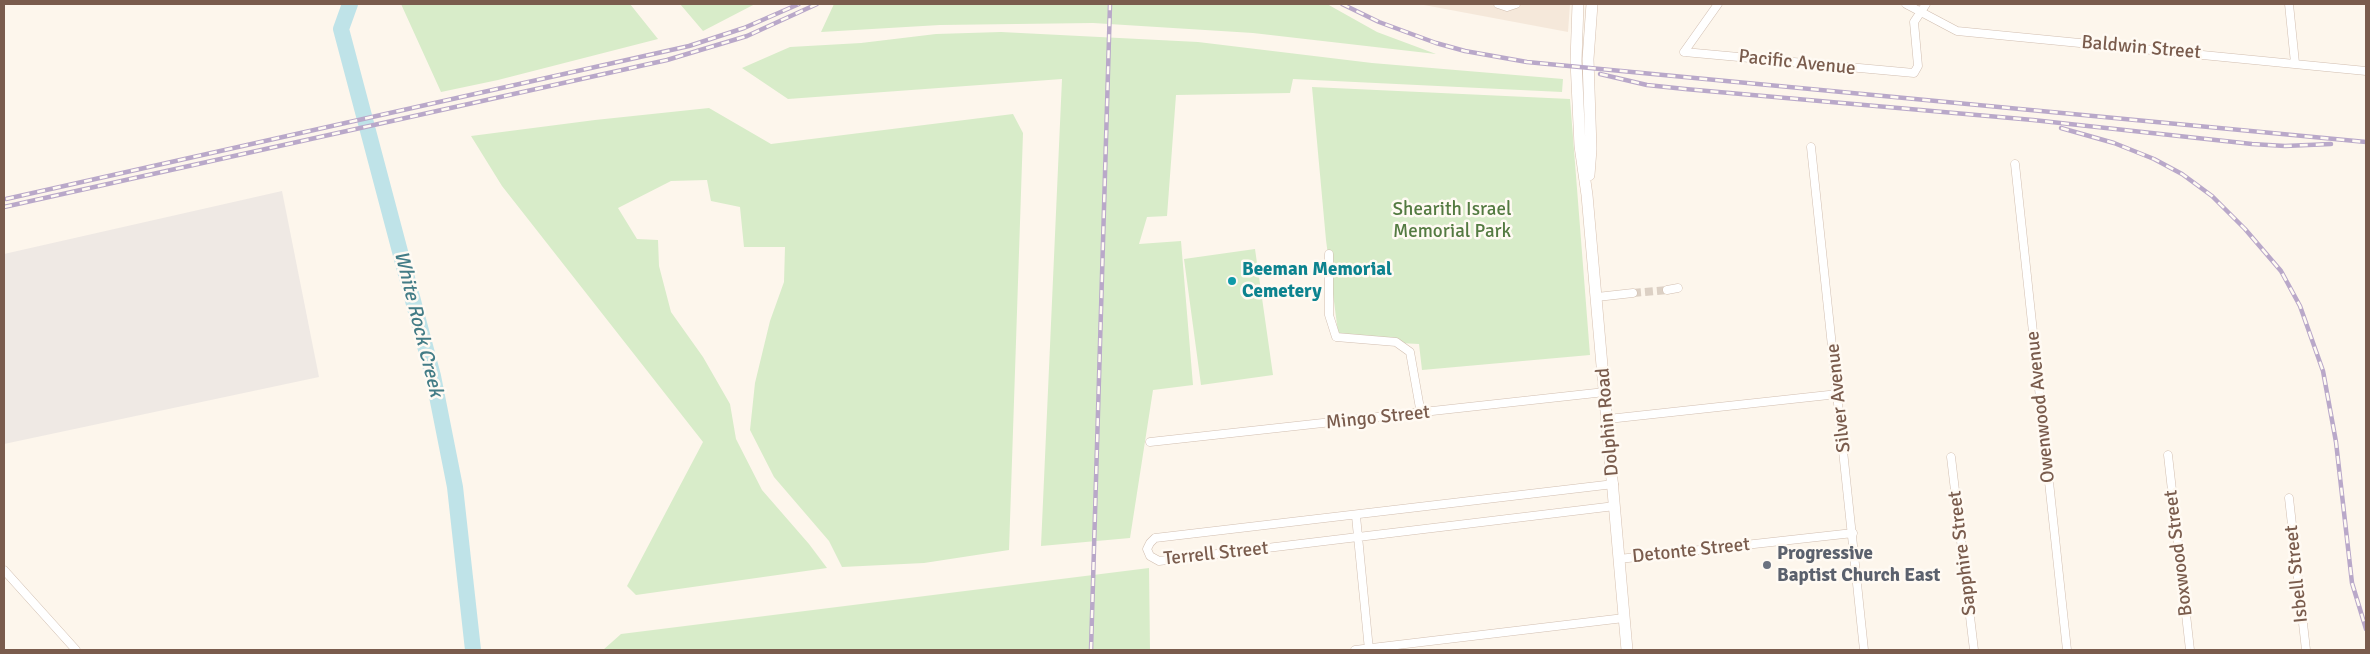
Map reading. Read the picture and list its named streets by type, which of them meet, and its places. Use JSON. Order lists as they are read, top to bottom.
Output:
{
  "streets": {
    "main road": ["Dolphin Road"],
    "street": [
      "Baldwin Street",
      "Pacific Avenue",
      "Silver Avenue",
      "Owenwood Avenue",
      "Mingo Street",
      "Detonte Street",
      "Sapphire Street",
      "Boxwood Street",
      "Terrell Street",
      "Isbell Street"
    ]
  },
  "crossings": [
    ["Baldwin Street", "Pacific Avenue"],
    ["Silver Avenue", "Detonte Street"],
    ["Mingo Street", "Dolphin Road"],
    ["Dolphin Road", "Detonte Street"],
    ["Dolphin Road", "Terrell Street"]
  ],
  "water": ["White Rock Creek"],
  "parks": ["Shearith Israel Memorial Park"],
  "places": ["Beeman Memorial Cemetery", "Progressive Baptist Church East"]
}
